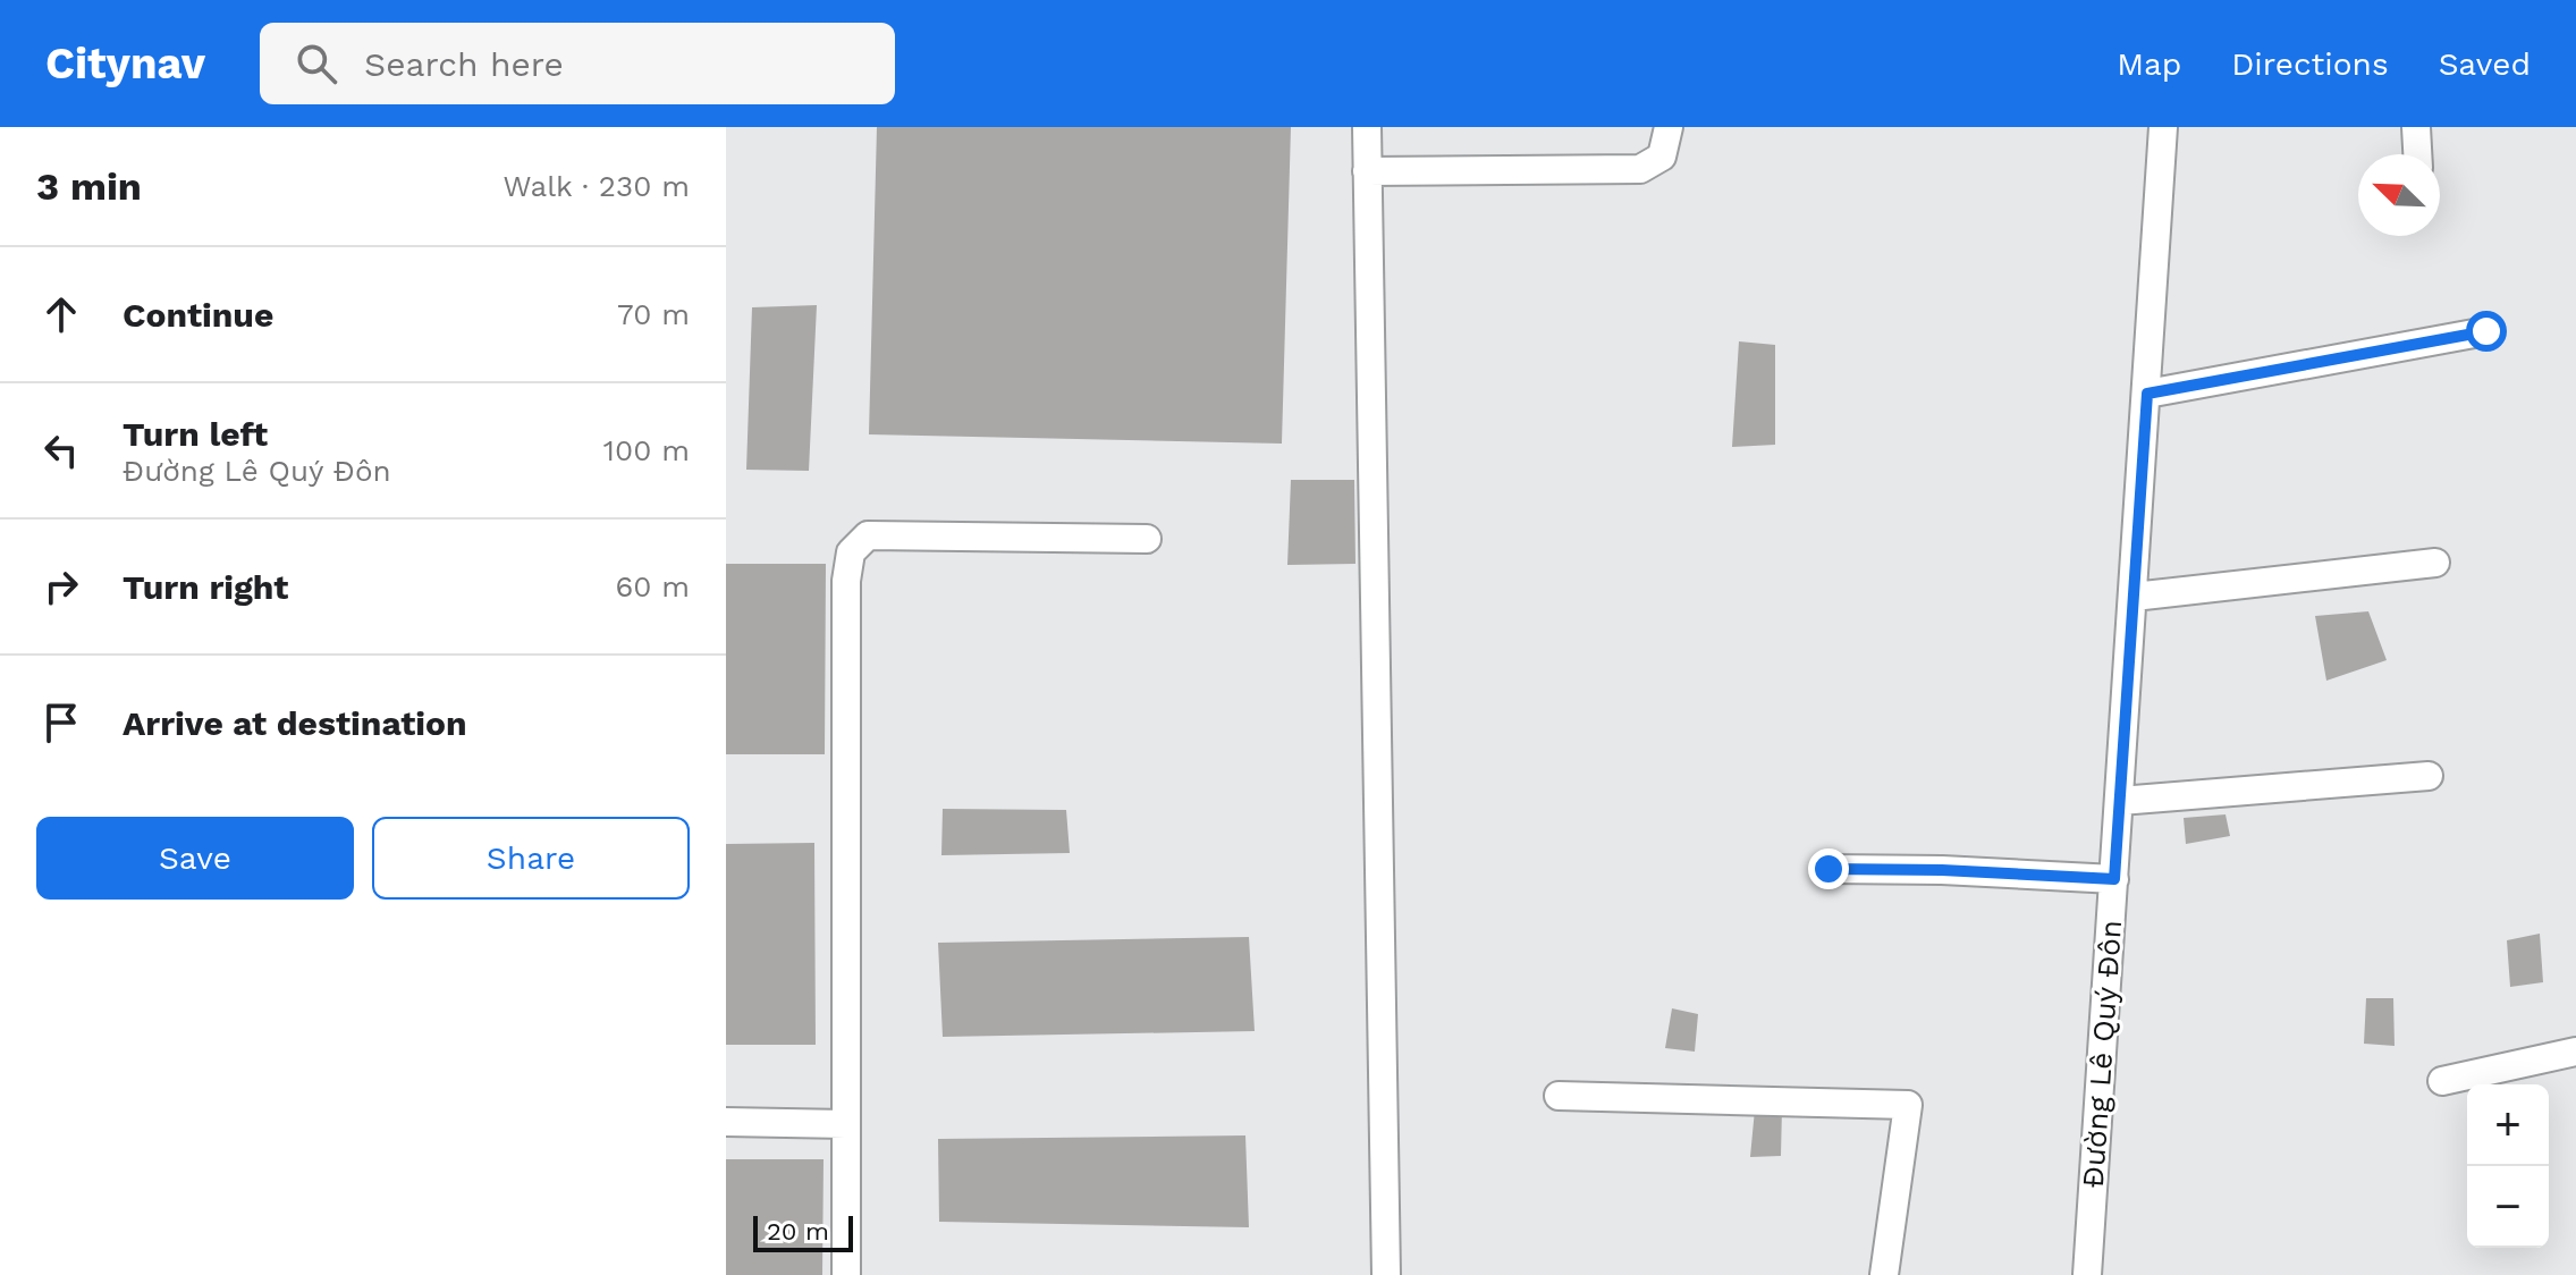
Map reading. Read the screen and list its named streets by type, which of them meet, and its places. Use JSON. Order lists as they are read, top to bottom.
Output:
{
  "streets": {
    "street": ["Đường Lê Quý Đôn"]
  },
  "scale_bar": "20 m",
  "north": "top left",
  "page": {
    "header": "Citynav",
    "search": "Search here",
    "nav": ["Map", "Directions", "Saved"],
    "heading": ["3 min", "Walk · 230 m"],
    "list": [
      ["Continue", "70 m"],
      ["Turn left", "Đường Lê Quý Đôn", "100 m"],
      ["Turn right", "60 m"],
      "Arrive at destination"
    ],
    "buttons": ["Save", "Share"],
    "map_buttons": ["+", "−"],
    "scale": "20 m"
  }
}
